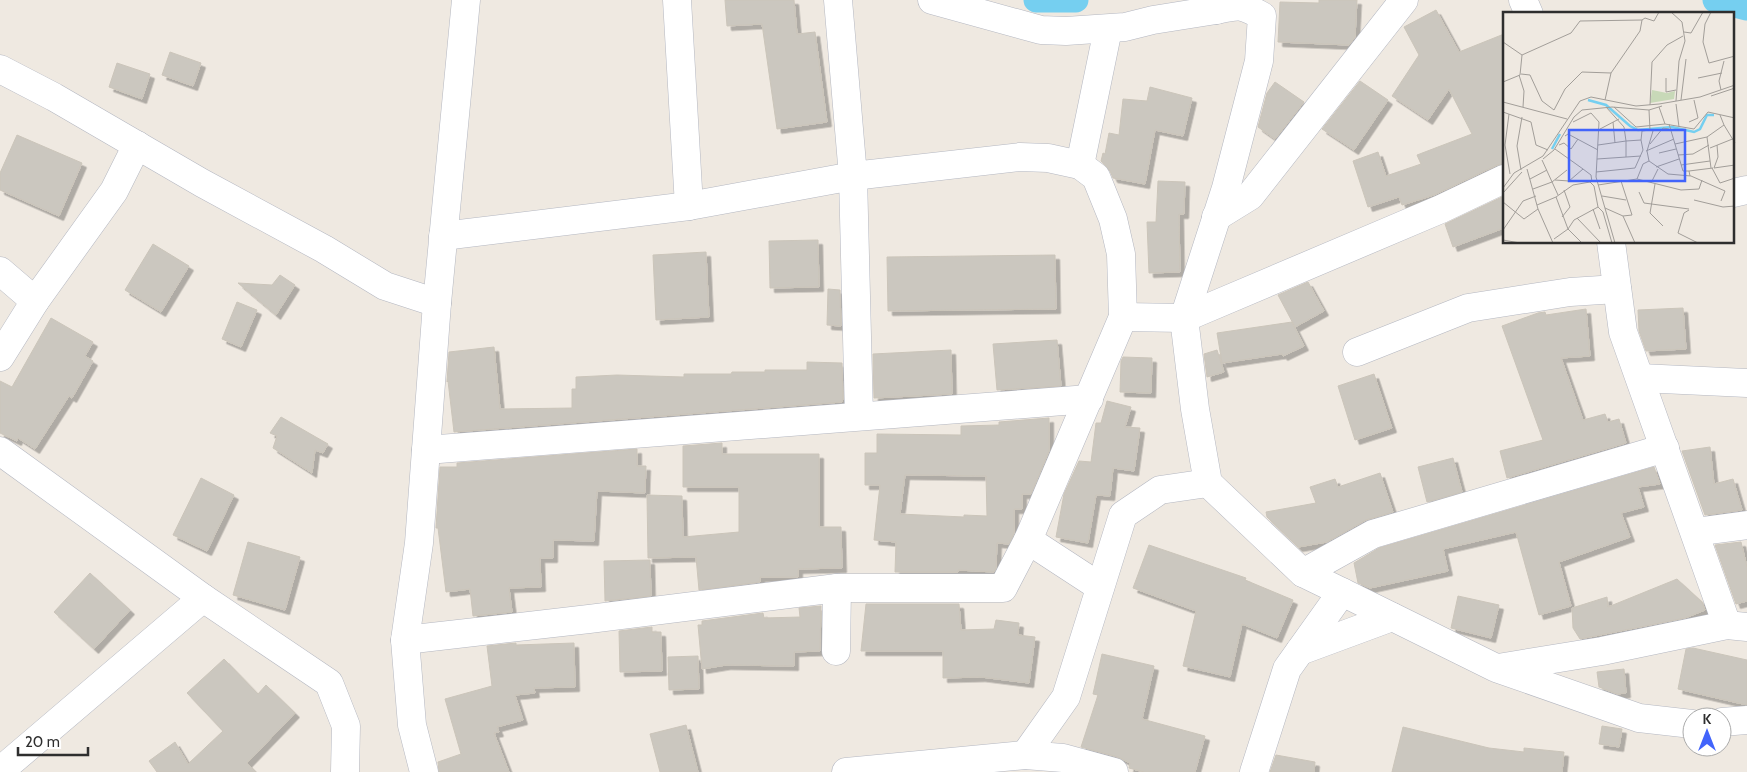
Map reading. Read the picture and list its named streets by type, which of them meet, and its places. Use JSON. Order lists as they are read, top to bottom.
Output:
{
  "scale_bar": "20 m",
  "north": "top"
}
